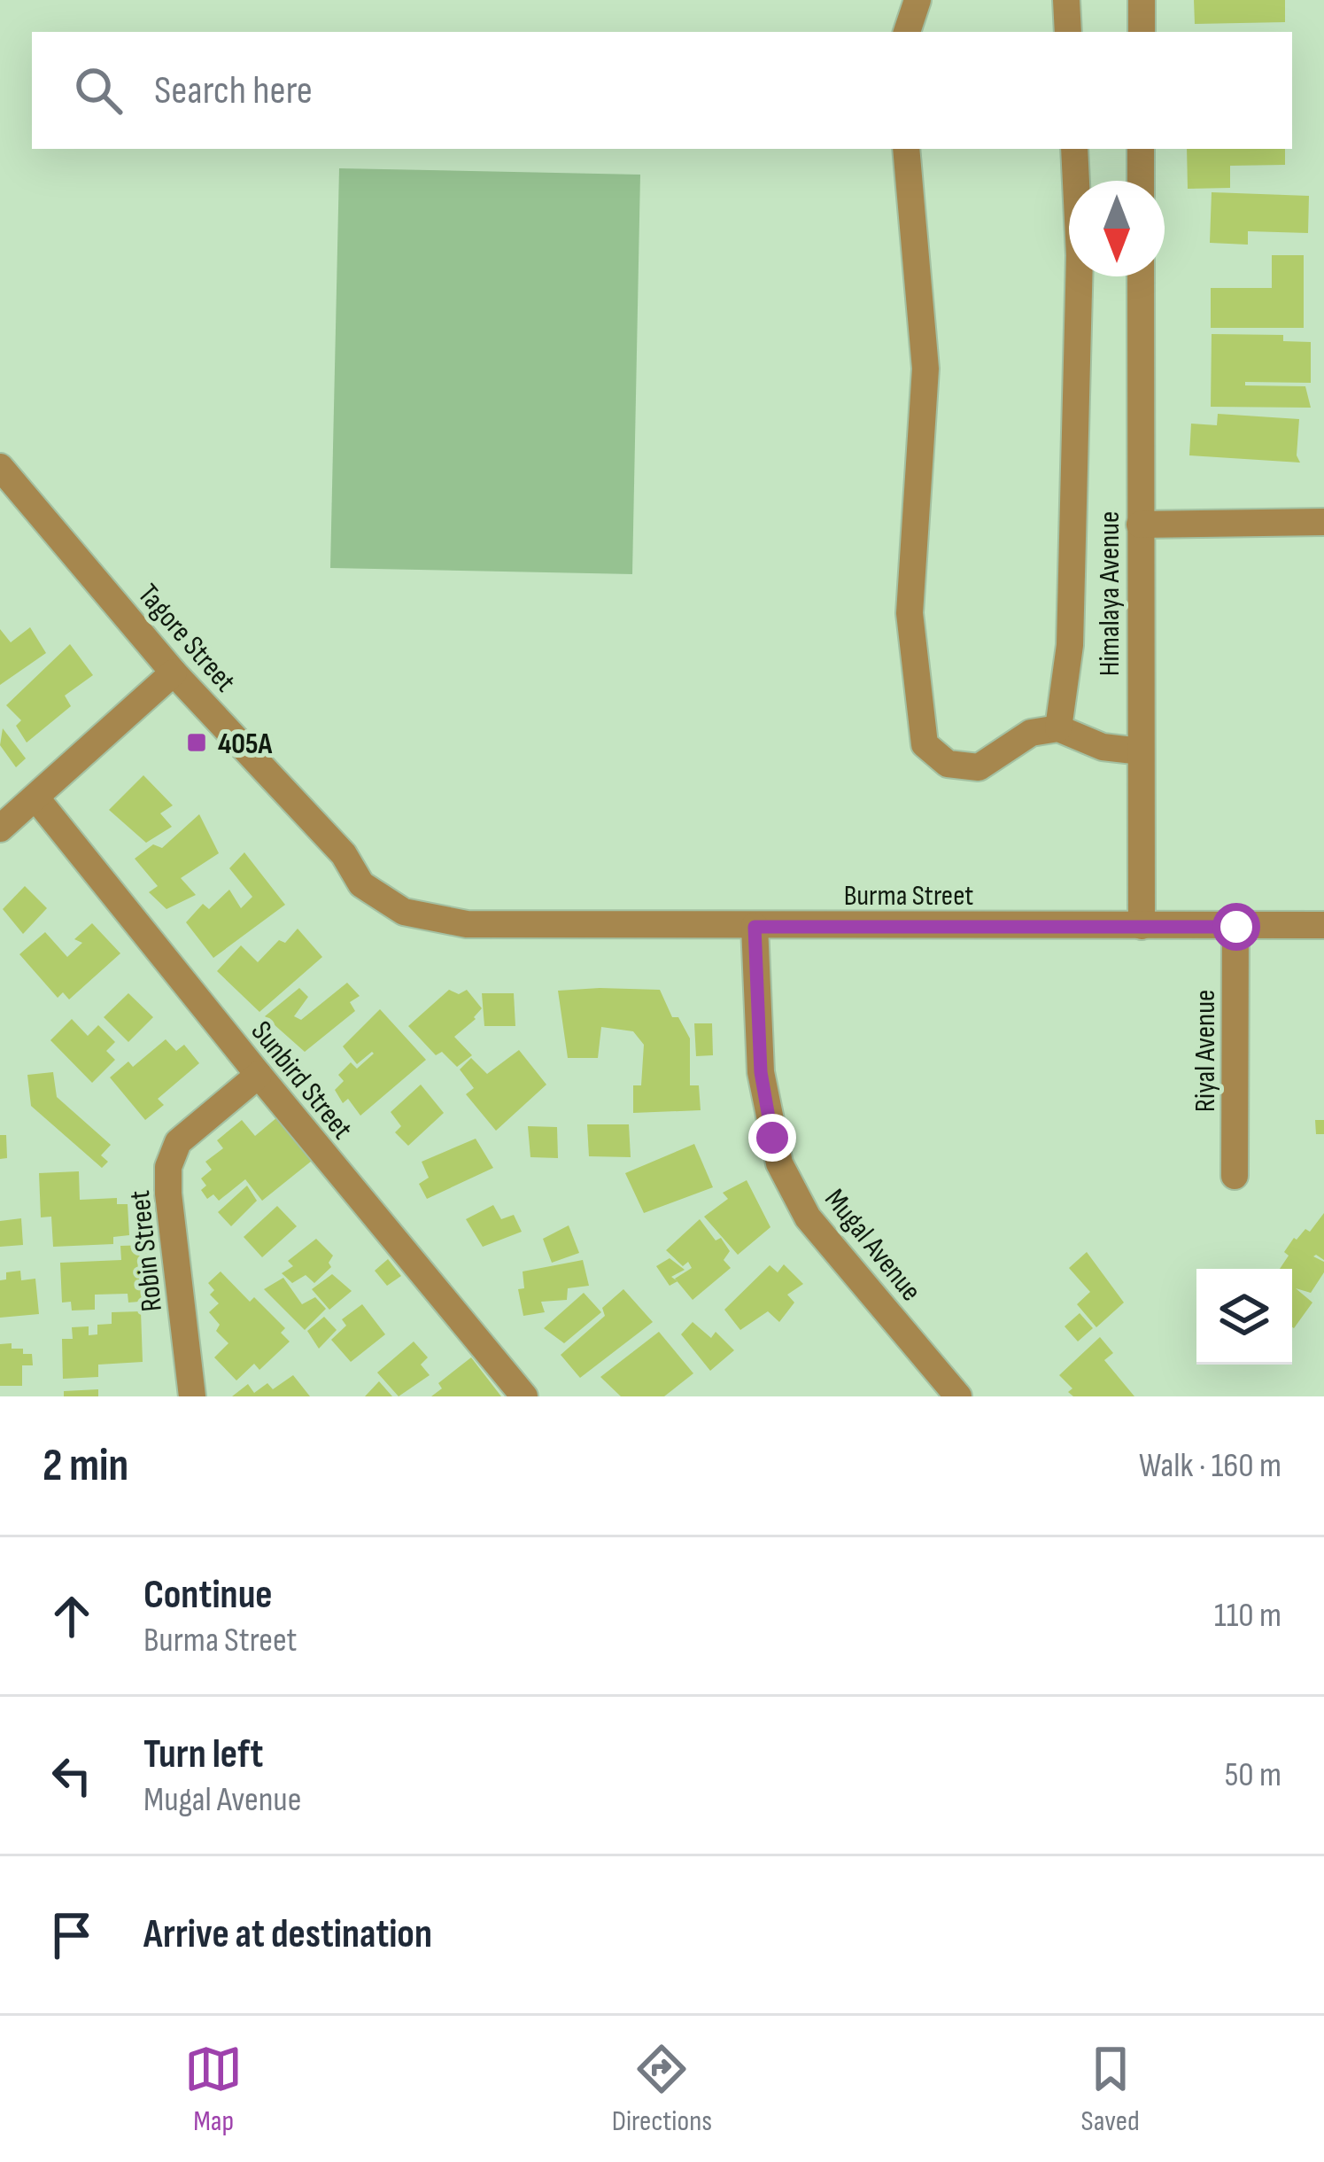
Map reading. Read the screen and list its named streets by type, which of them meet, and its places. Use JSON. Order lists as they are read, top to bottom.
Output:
{
  "streets": {
    "street": [
      "Himalaya Avenue",
      "Tagore Street",
      "Burma Street",
      "Riyal Avenue",
      "Sunbird Street",
      "Mugal Avenue",
      "Robin Street"
    ]
  },
  "crossings": [
    ["Himalaya Avenue", "Burma Street"],
    ["Tagore Street", "Burma Street"],
    ["Burma Street", "Riyal Avenue"],
    ["Burma Street", "Mugal Avenue"],
    ["Sunbird Street", "Robin Street"]
  ],
  "places": {
    "transit": ["405A"]
  },
  "north": "bottom",
  "page": {
    "search": "Search here",
    "heading": ["2 min", "Walk · 160 m"],
    "list": [
      ["Continue", "Burma Street", "110 m"],
      ["Turn left", "Mugal Avenue", "50 m"],
      "Arrive at destination"
    ],
    "nav": ["Map", "Directions", "Saved"]
  }
}
